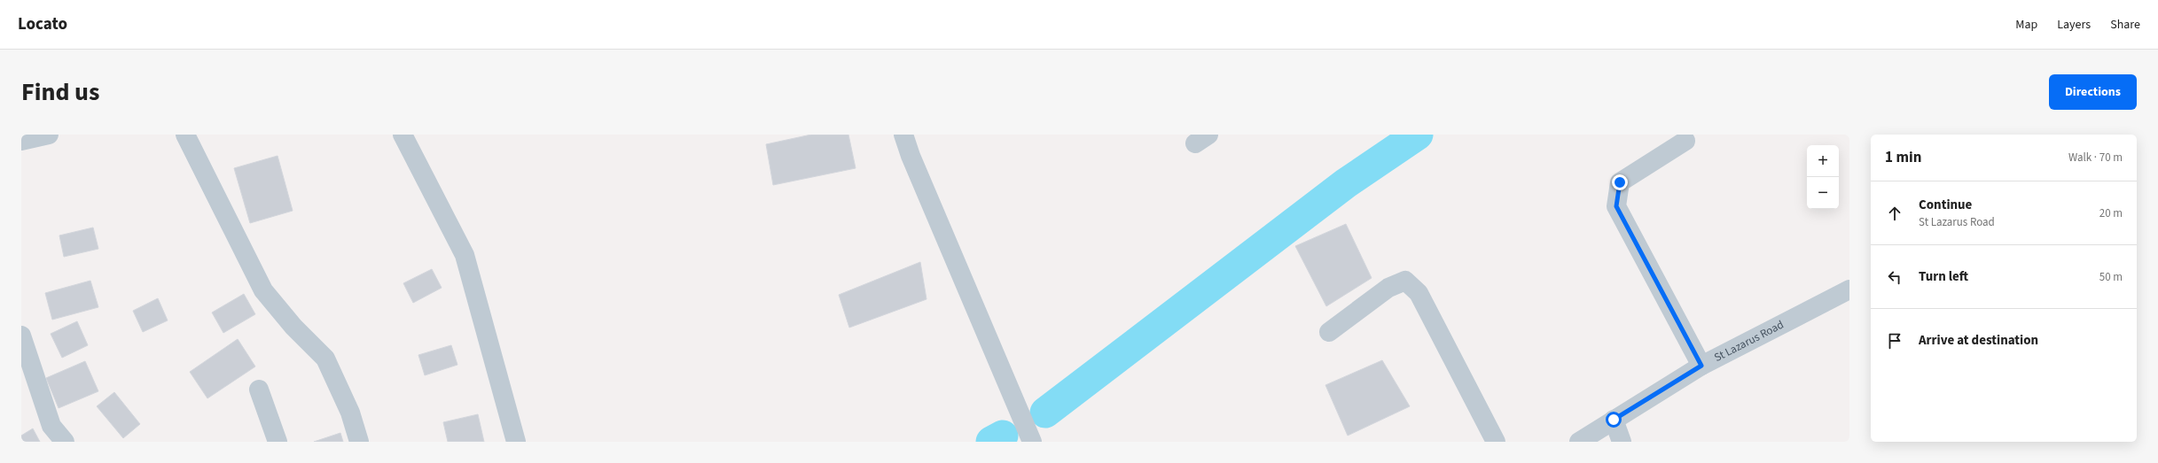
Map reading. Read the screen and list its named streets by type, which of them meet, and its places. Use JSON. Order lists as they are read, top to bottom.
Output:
{
  "streets": {
    "street": ["St Lazarus Road"]
  },
  "page": {
    "header": "Locato",
    "nav": ["Map", "Layers", "Share"],
    "title": "Find us",
    "buttons": "Directions",
    "heading": ["1 min", "Walk · 70 m"],
    "map_buttons": ["+", "−"],
    "list": [
      ["Continue", "St Lazarus Road", "20 m"],
      ["Turn left", "50 m"],
      "Arrive at destination"
    ]
  }
}
